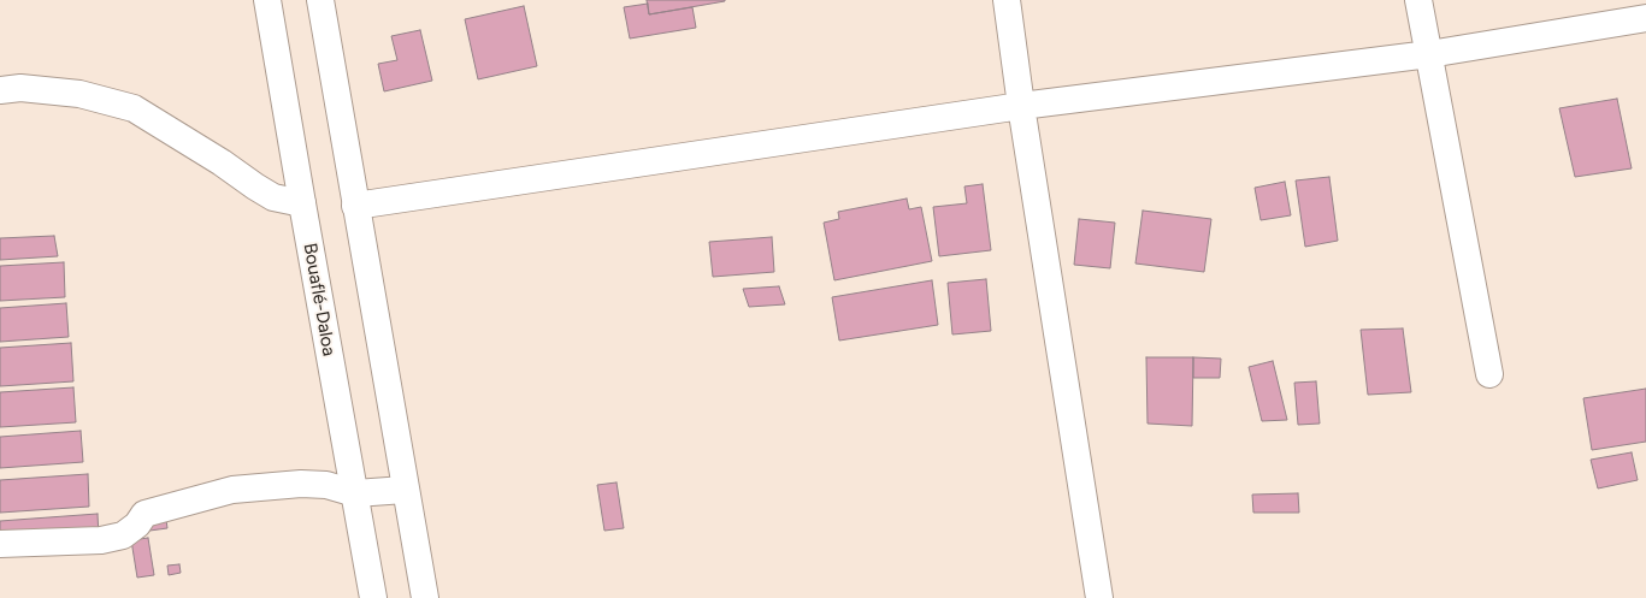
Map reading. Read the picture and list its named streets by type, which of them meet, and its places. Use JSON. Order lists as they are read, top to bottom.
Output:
{
  "streets": {
    "main road": ["Bouaflé-Daloa"]
  }
}
